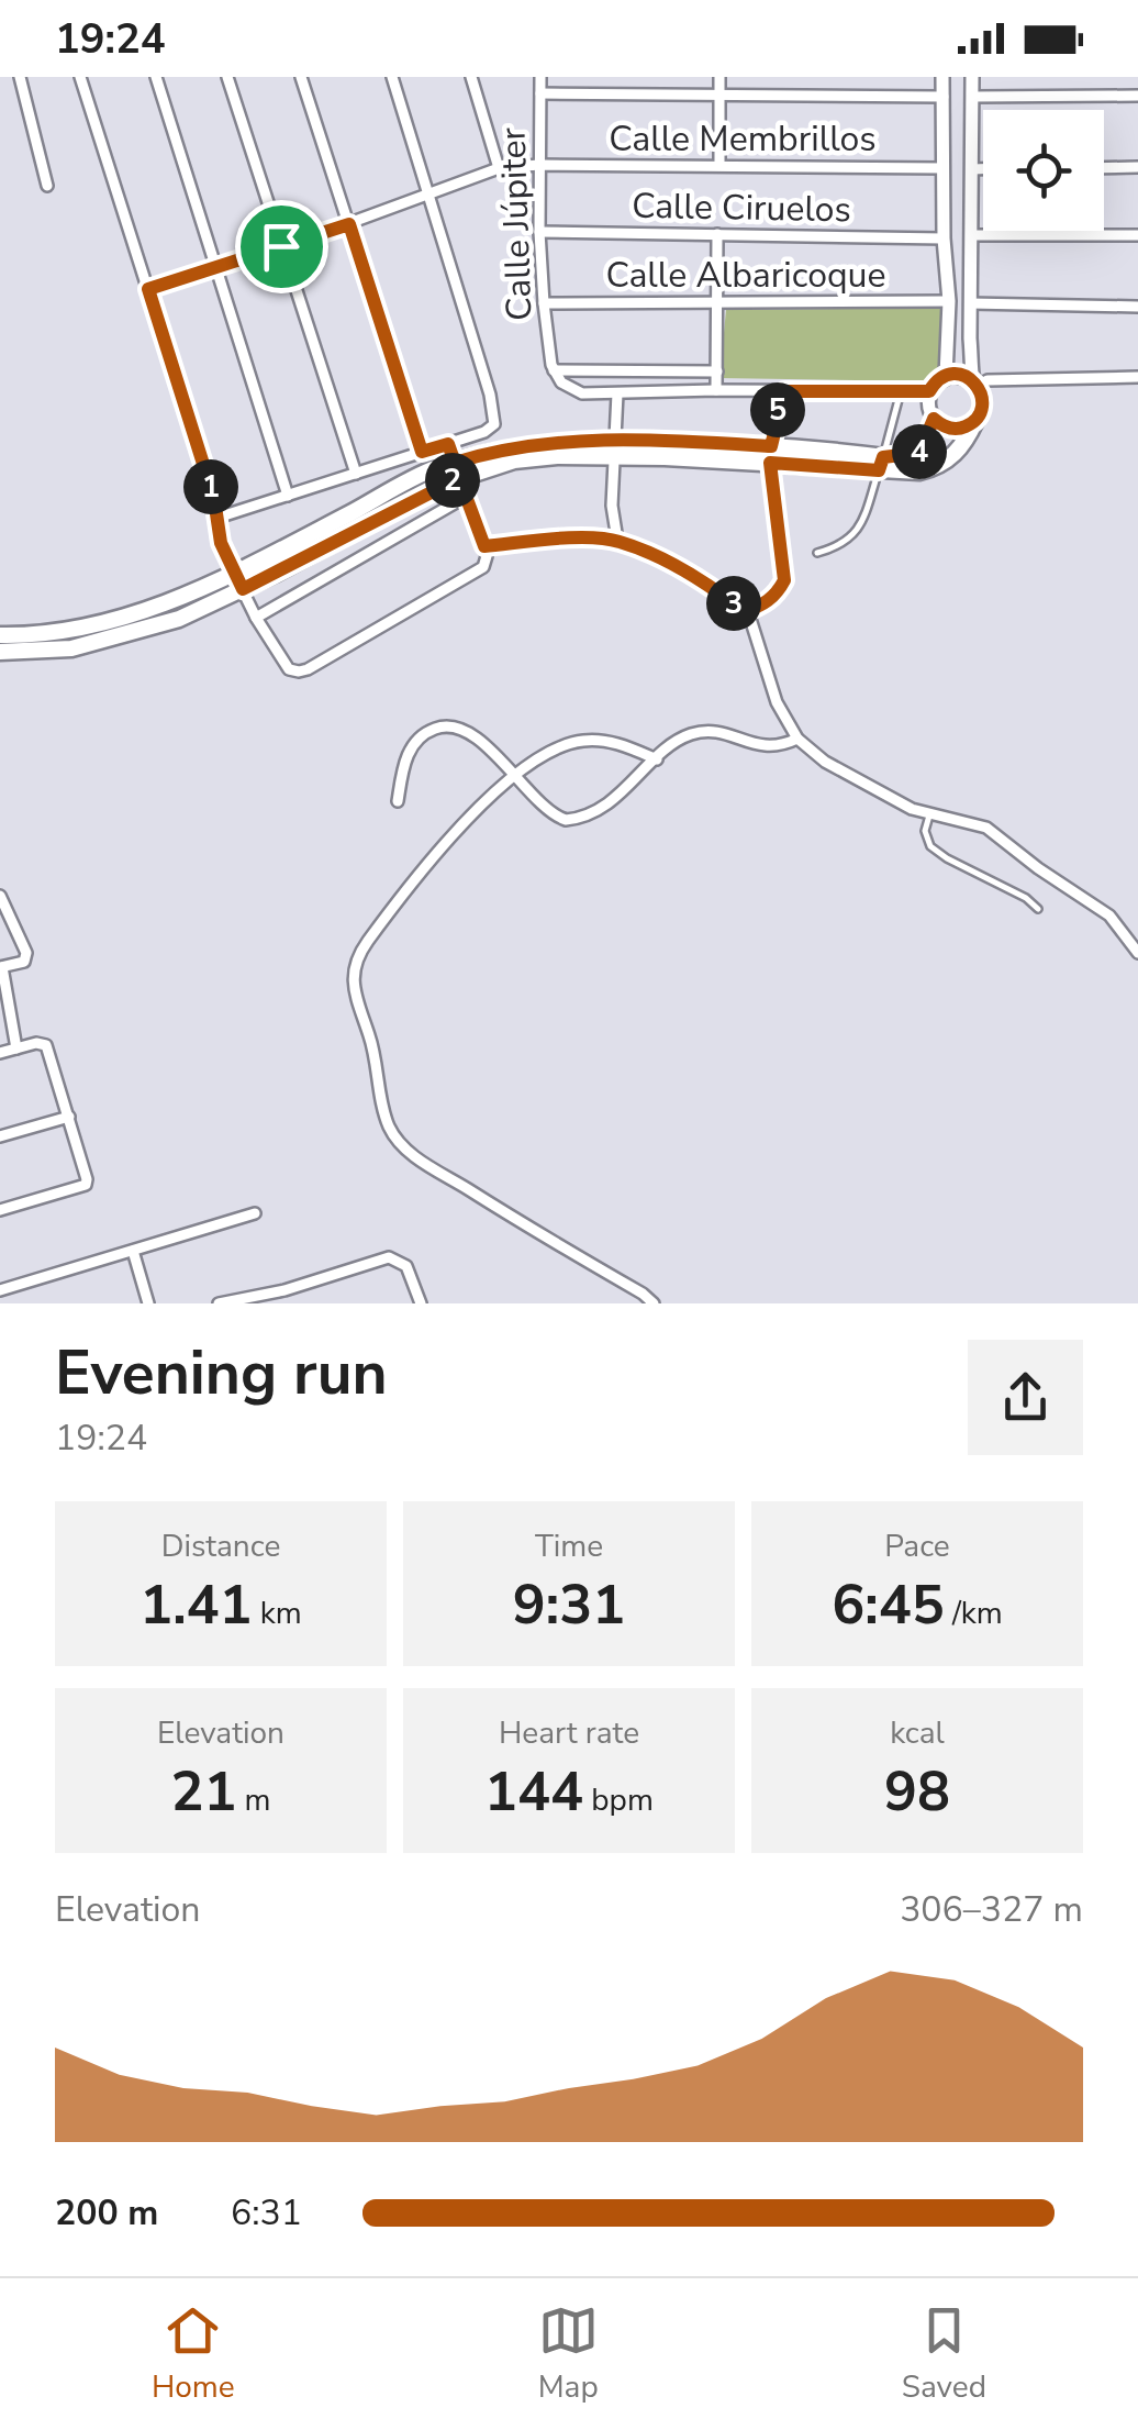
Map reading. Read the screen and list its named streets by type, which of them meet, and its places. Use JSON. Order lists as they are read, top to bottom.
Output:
{
  "streets": {
    "street": [
      "Calle Membrillos",
      "Calle Ciruelos",
      "Calle Júpiter",
      "Calle Albaricoque"
    ]
  },
  "crossings": [
    ["Calle Membrillos", "Calle Júpiter"],
    ["Calle Ciruelos", "Calle Júpiter"],
    ["Calle Júpiter", "Calle Albaricoque"]
  ],
  "page": {
    "status": "19:24",
    "pins": [
      "5",
      "4",
      "2",
      "1",
      "3"
    ],
    "heading": ["Evening run", "19:24"],
    "stats": [
      ["Distance", "1.41 km"],
      ["Time", "9:31"],
      ["Pace", "6:45 /km"],
      ["Elevation", "21 m"],
      ["Heart rate", "144 bpm"],
      ["kcal", "98"]
    ],
    "chart": ["Elevation", "306–327 m"],
    "list": [
      {
        "name": "200 m",
        "note": "6:31"
      }
    ],
    "tabs": ["Home", "Map", "Saved"]
  }
}
